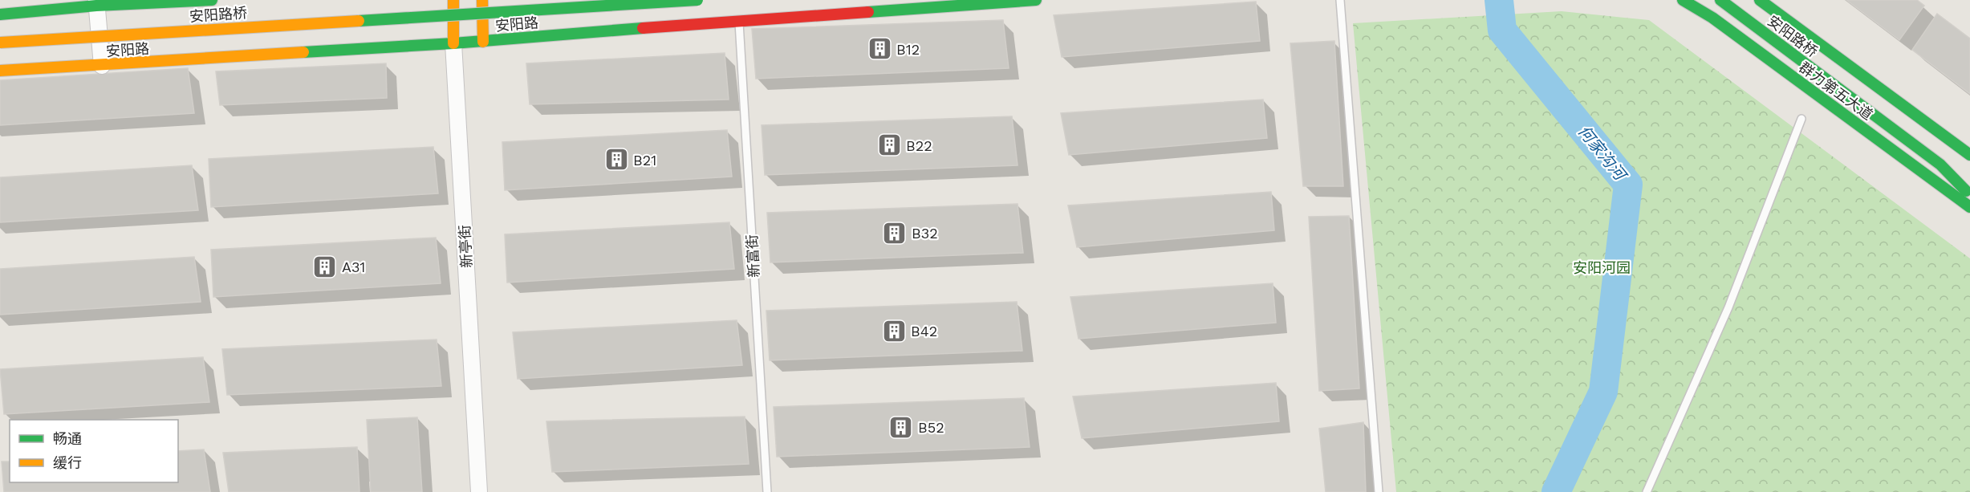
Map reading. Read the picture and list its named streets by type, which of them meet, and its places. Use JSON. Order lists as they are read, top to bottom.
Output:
{
  "streets": {
    "main road": [
      "安阳路桥",
      "安阳路",
      "群力第五大道",
      "新亭街"
    ],
    "lane": ["新富街"]
  },
  "crossings": [
    ["安阳路", "新亭街"],
    ["安阳路", "新富街"]
  ],
  "water": ["何家沟河"],
  "parks": ["安阳河园"],
  "places": {
    "building": [
      "B12",
      "B22",
      "B21",
      "B32",
      "A31",
      "B42",
      "B52"
    ]
  },
  "legend": ["畅通", "缓行"]
}
